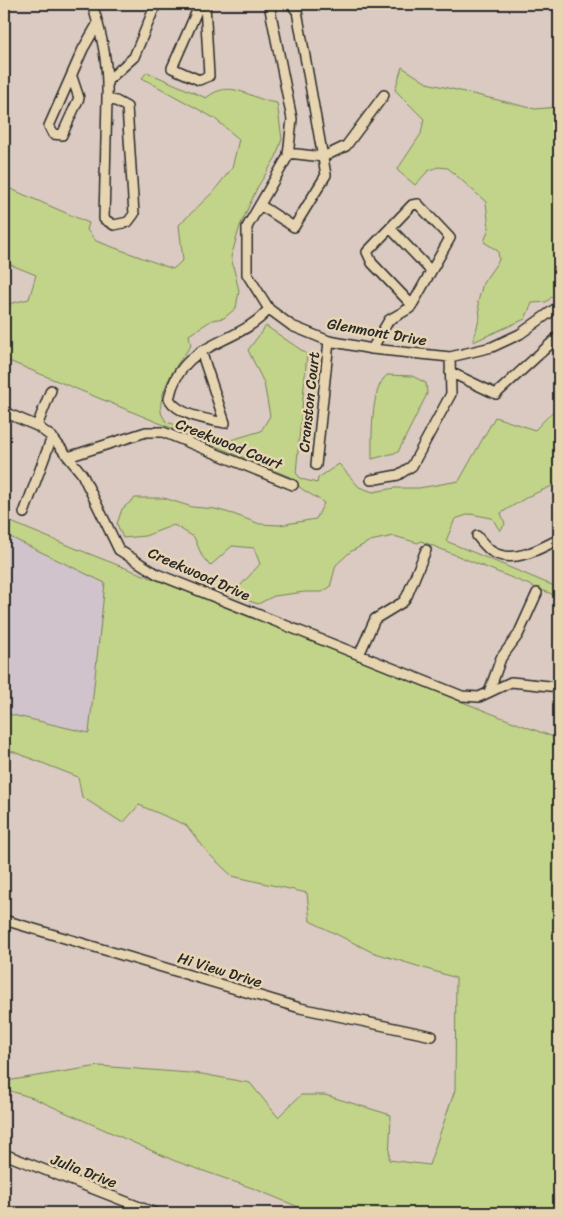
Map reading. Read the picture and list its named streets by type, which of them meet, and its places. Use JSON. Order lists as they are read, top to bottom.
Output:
{
  "streets": {
    "street": [
      "Glenmont Drive",
      "Cranston Court",
      "Creekwood Court",
      "Creekwood Drive",
      "Hi View Drive",
      "Julia Drive"
    ]
  },
  "crossings": [
    ["Glenmont Drive", "Cranston Court"],
    ["Creekwood Court", "Creekwood Drive"]
  ]
}
